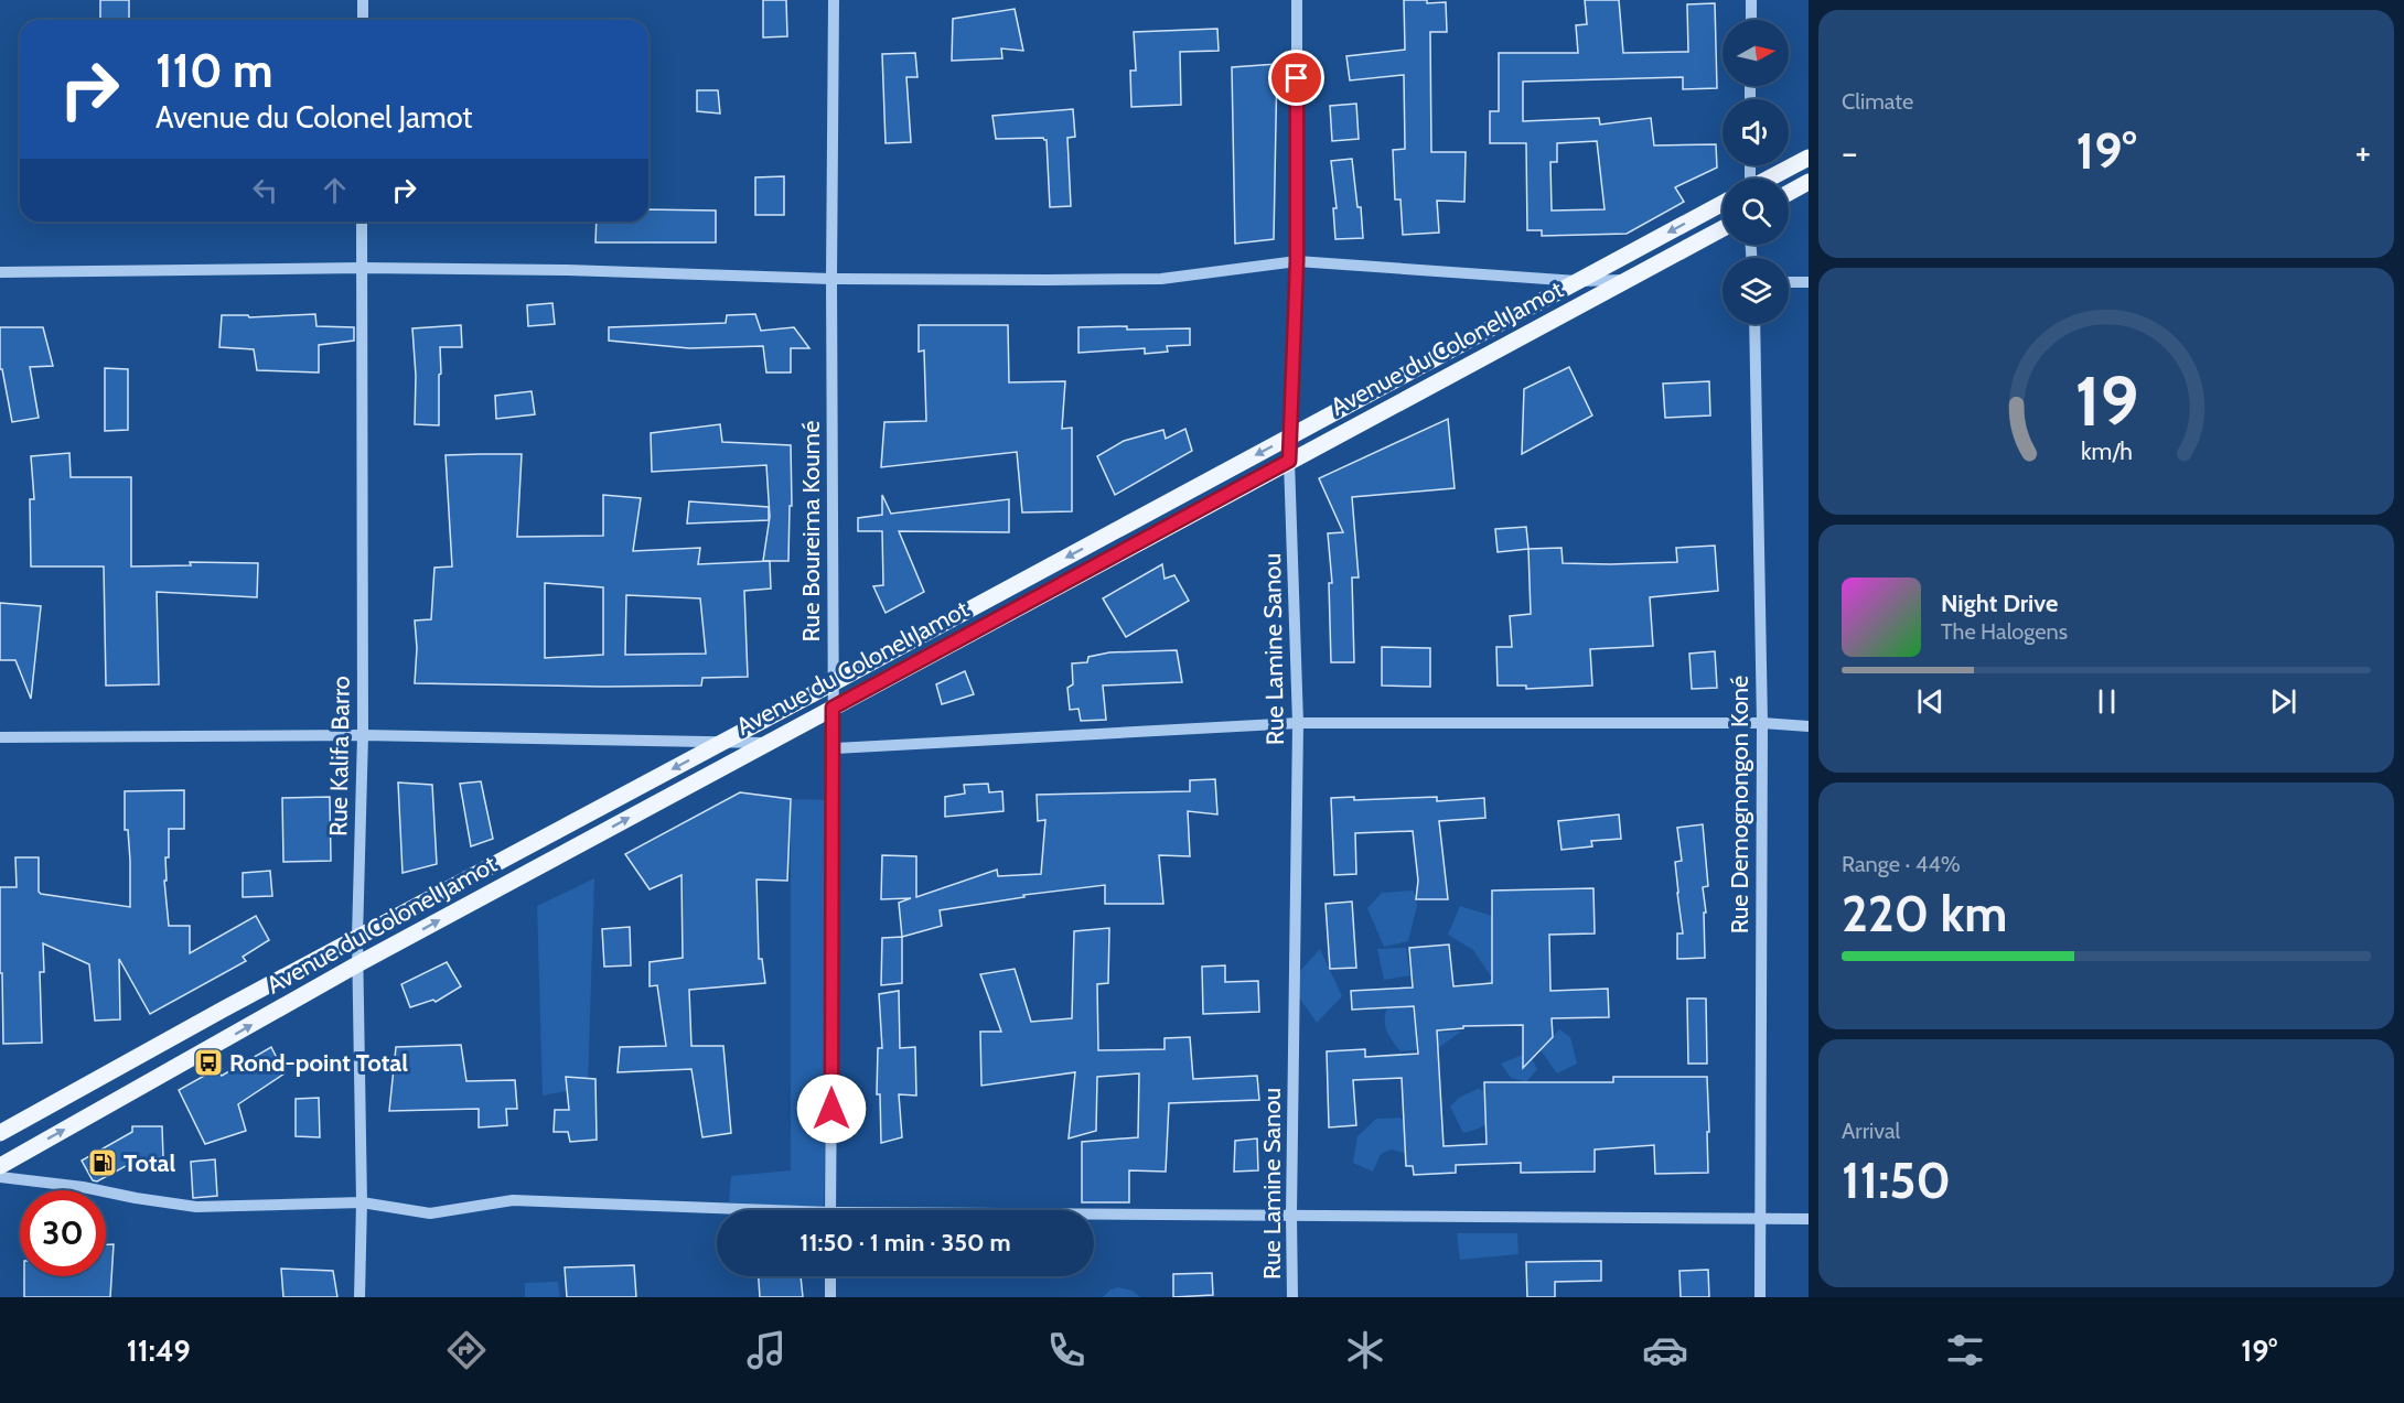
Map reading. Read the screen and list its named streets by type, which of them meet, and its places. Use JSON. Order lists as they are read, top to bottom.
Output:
{
  "streets": {
    "main road": ["Avenue du Colonel Jamot"],
    "street": [
      "Rue Boureima Koumé",
      "Rue Lamine Sanou",
      "Rue Kalifa Barro",
      "Rue Demognongon Koné"
    ]
  },
  "crossings": [
    ["Avenue du Colonel Jamot", "Rue Boureima Koumé"],
    ["Avenue du Colonel Jamot", "Rue Lamine Sanou"],
    ["Avenue du Colonel Jamot", "Rue Kalifa Barro"]
  ],
  "places": {
    "bus stop": ["Rond-point Total"],
    "fuel station": ["Total"]
  },
  "north": "right",
  "page": {
    "tile": [
      "Climate",
      ["Range · 44%", "220 km"],
      ["Arrival", "11:50"]
    ],
    "turn": ["110 m", "Avenue du Colonel Jamot"],
    "heat": ["−", "19°", "+"],
    "song": ["Night Drive", "The Halogens"],
    "limit": "30",
    "trip": "11:50 · 1 min · 350 m",
    "tabs": ["11:49", "19°"],
    "gauge": ["19", "km/h"]
  }
}
